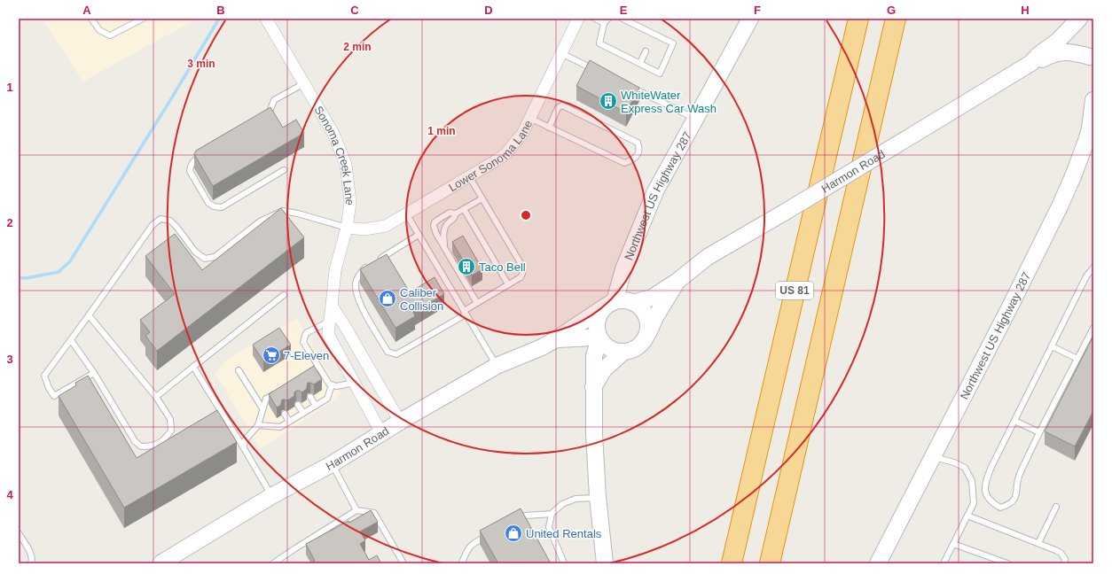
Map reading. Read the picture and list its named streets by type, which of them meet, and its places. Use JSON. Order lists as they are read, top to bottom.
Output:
{
  "streets": {
    "highway": ["US 81"],
    "main road": ["Harmon Road", "Northwest US Highway 287"],
    "street": ["Lower Sonoma Lane", "Sonoma Creek Lane"]
  },
  "crossings": [
    ["Lower Sonoma Lane", "Sonoma Creek Lane"],
    ["Sonoma Creek Lane", "Harmon Road"],
    ["Harmon Road", "Northwest US Highway 287"]
  ],
  "places": {
    "building": ["WhiteWater Express Car Wash", "Taco Bell"],
    "shop": ["Caliber Collision", "United Rentals"],
    "supermarket": ["7-Eleven"]
  },
  "grid": {
    "columns": [
      "A",
      "B",
      "C",
      "D",
      "E",
      "F",
      "G",
      "H"
    ],
    "rows": [
      "1",
      "2",
      "3",
      "4"
    ]
  },
  "rings": ["2 min", "3 min", "1 min"]
}
